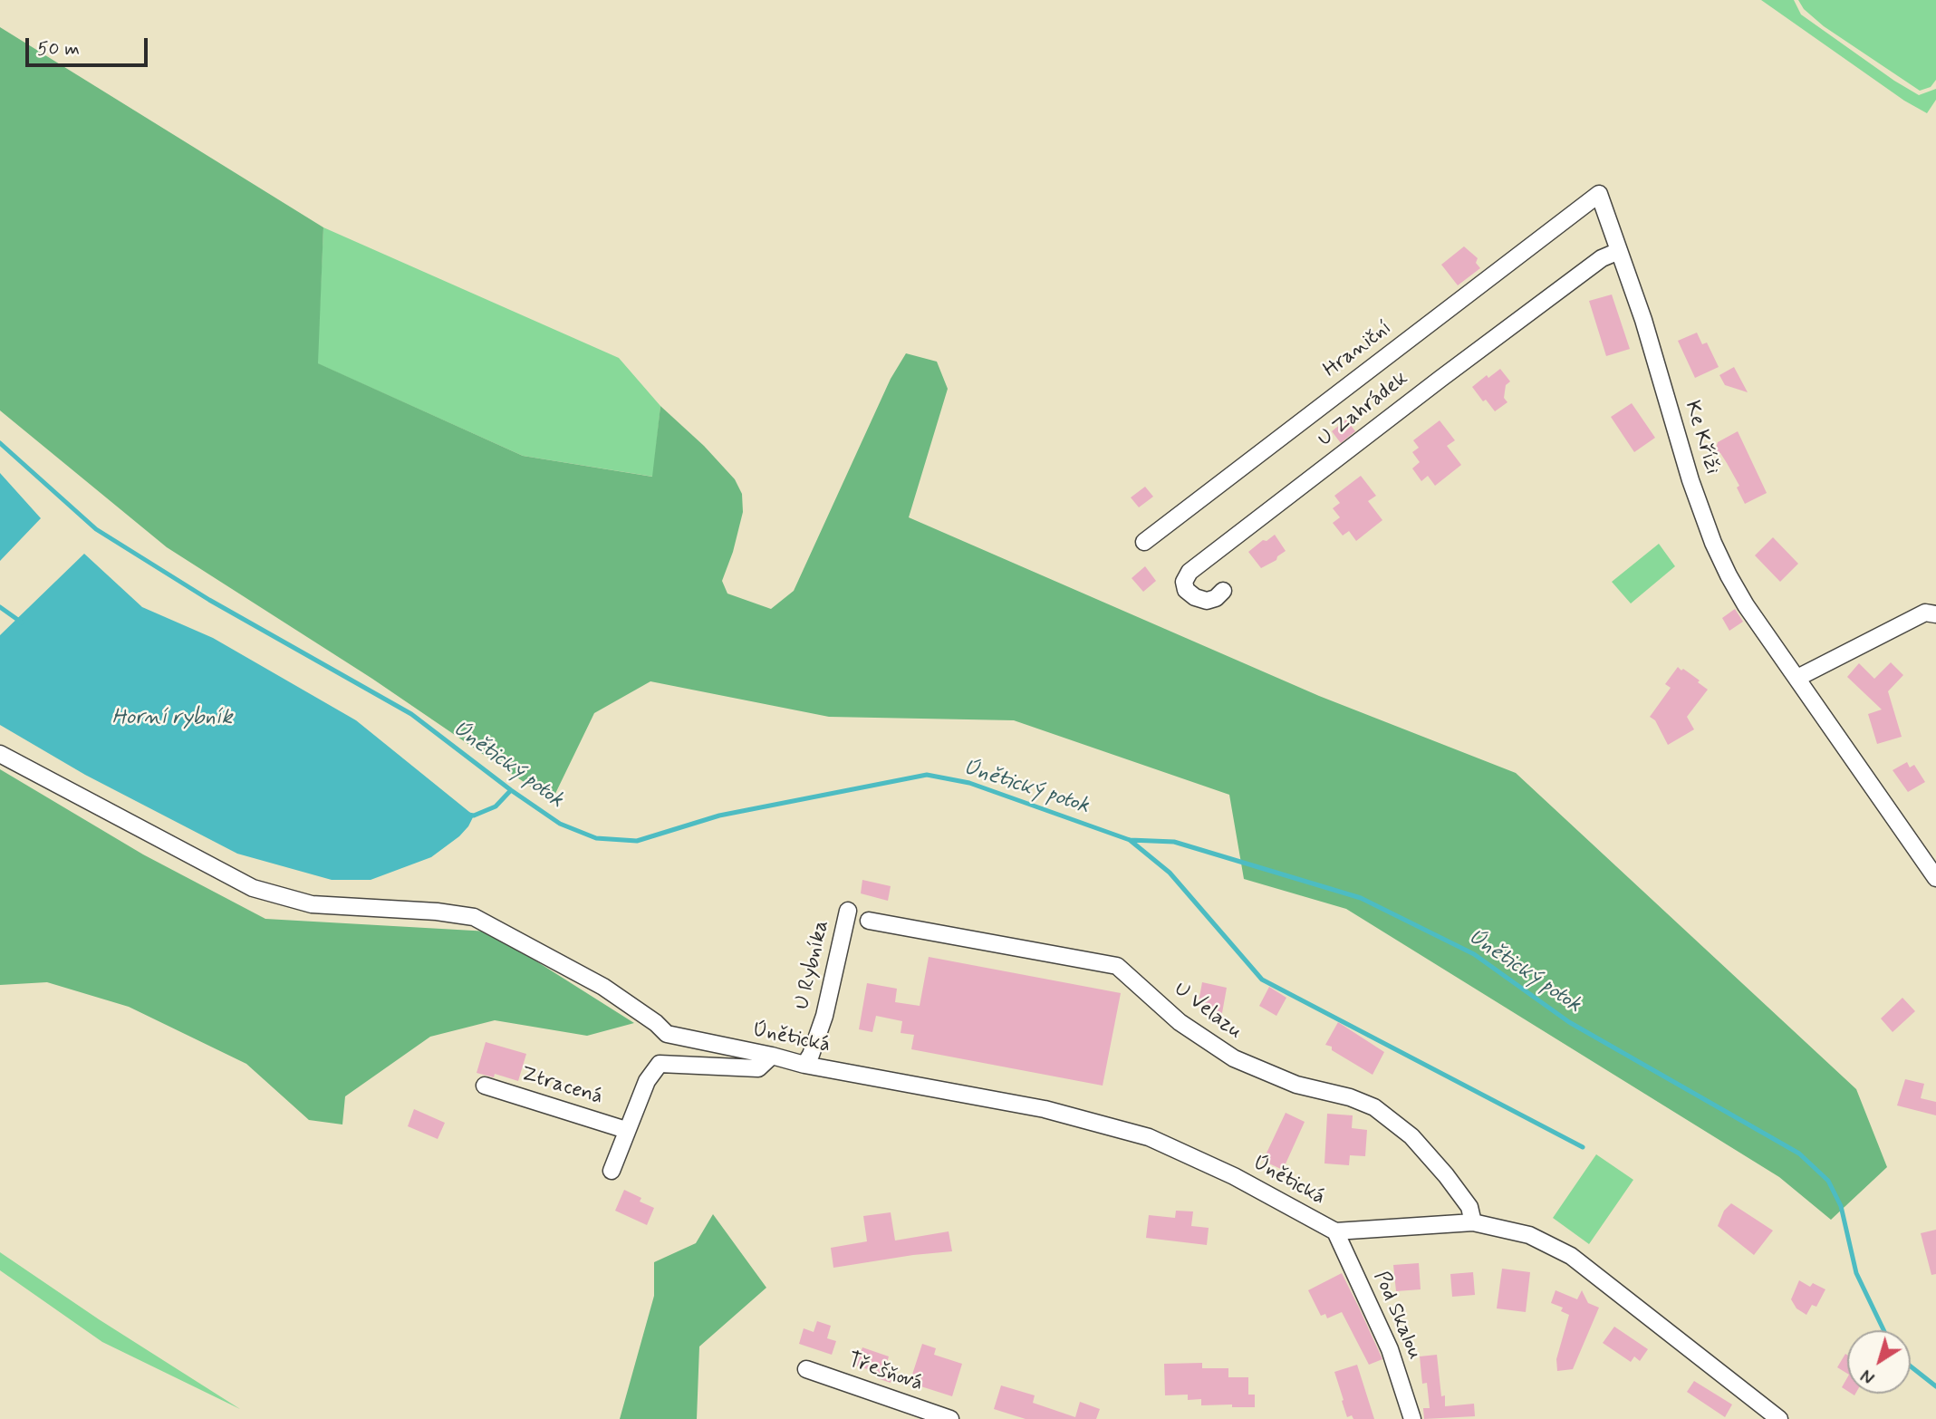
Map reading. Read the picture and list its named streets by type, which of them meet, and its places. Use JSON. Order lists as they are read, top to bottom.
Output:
{
  "streets": {
    "street": [
      "Hraniční",
      "U Zahrádek",
      "Ke Kříži",
      "U Rybníka",
      "U Velazu",
      "Únětická",
      "Ztracená",
      "Pod Skalou",
      "Třešňová"
    ]
  },
  "crossings": [
    ["Hraniční", "Ke Kříži"],
    ["U Zahrádek", "Ke Kříži"],
    ["U Rybníka", "Únětická"],
    ["U Velazu", "Únětická"],
    ["Únětická", "Pod Skalou"]
  ],
  "water": ["Horní rybník", "Únětický potok"],
  "scale_bar": "50 m",
  "north": "bottom left"
}
